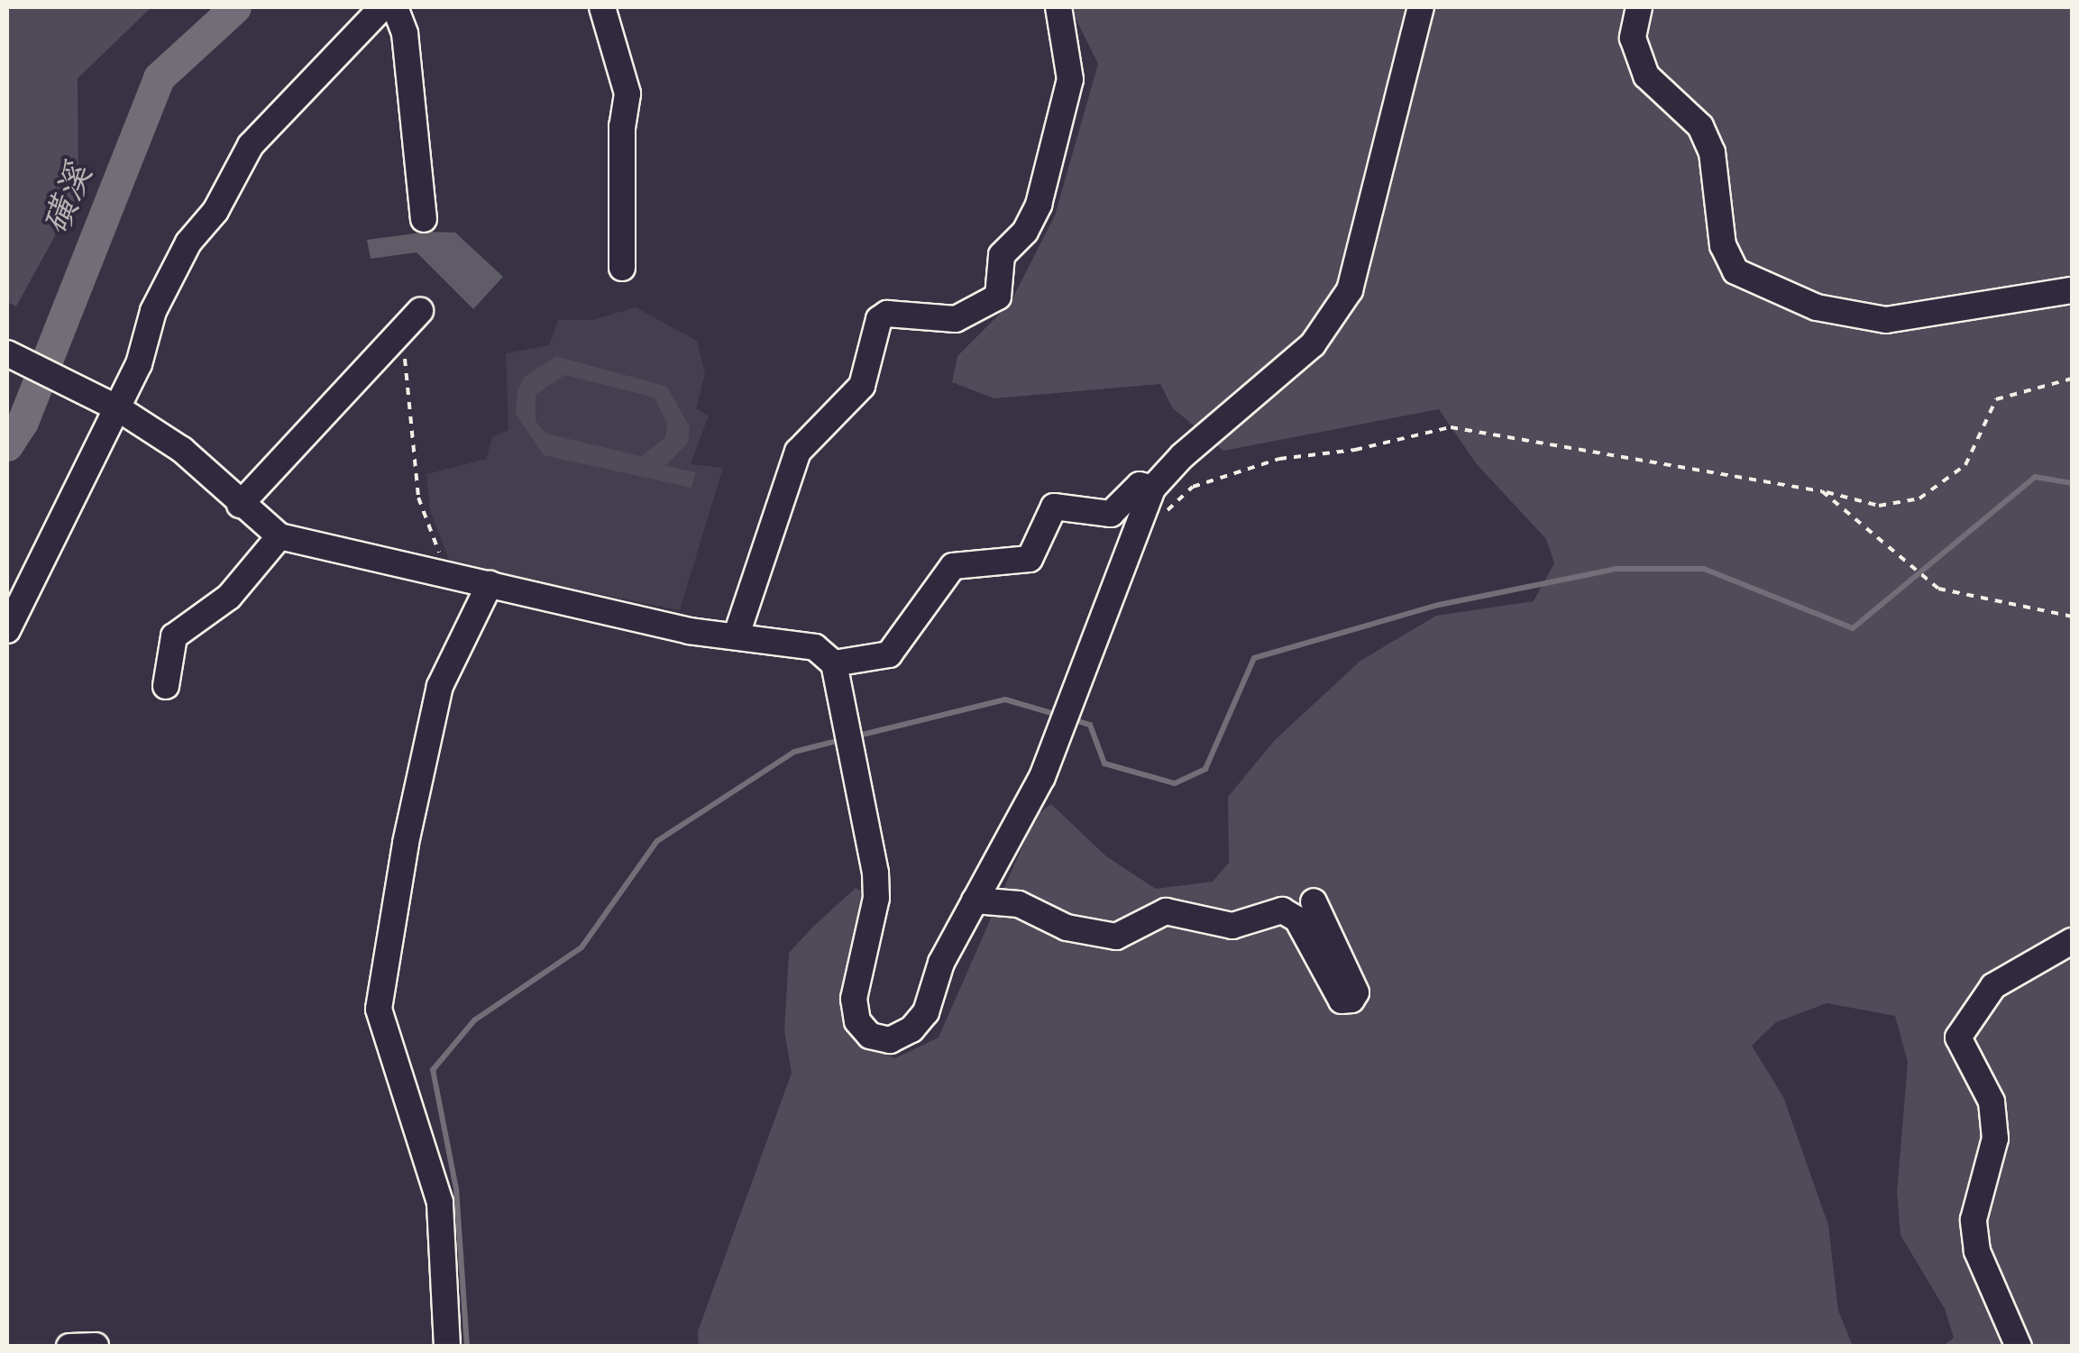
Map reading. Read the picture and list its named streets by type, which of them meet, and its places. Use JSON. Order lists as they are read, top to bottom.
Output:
{
  "water": ["磺溪"]
}
